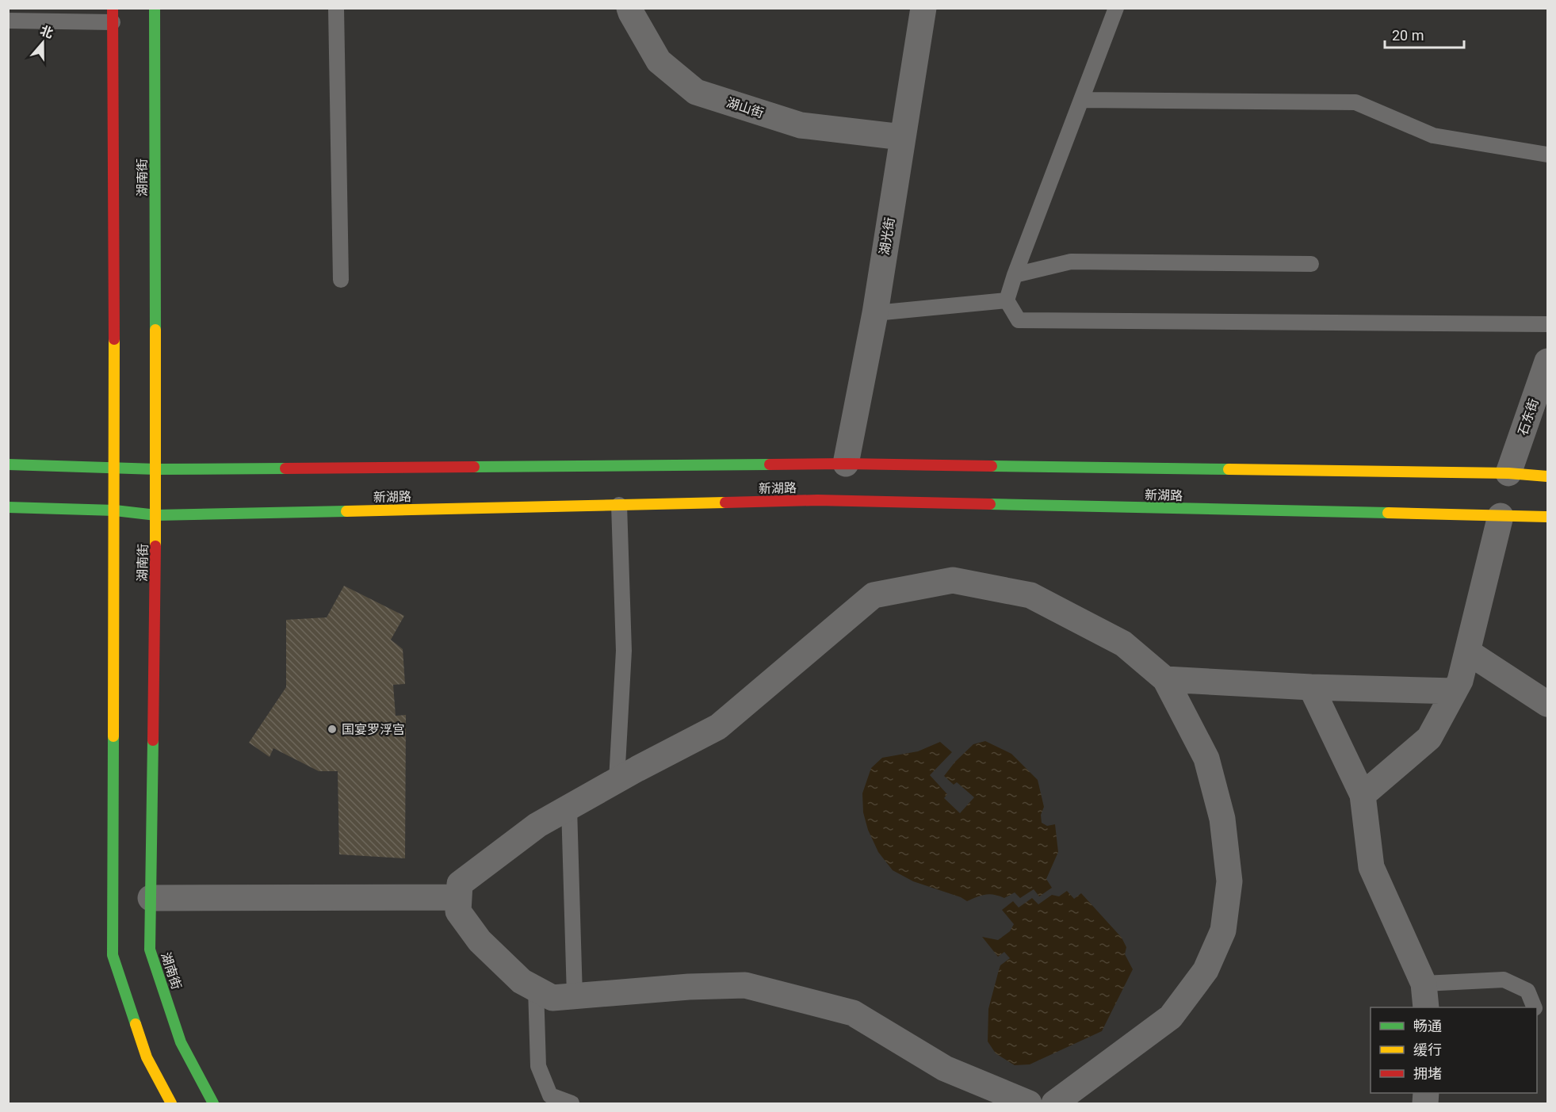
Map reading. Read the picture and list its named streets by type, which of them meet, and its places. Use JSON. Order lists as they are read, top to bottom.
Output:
{
  "streets": {
    "main road": ["湖南街", "新湖路"],
    "street": ["湖山街", "湖光街", "石东街"]
  },
  "crossings": [
    ["湖山街", "湖光街"],
    ["湖南街", "新湖路"],
    ["湖光街", "新湖路"],
    ["石东街", "新湖路"]
  ],
  "places": ["国宴罗浮宫"],
  "legend": ["畅通", "缓行", "拥堵"],
  "scale_bar": "20 m",
  "north": "top"
}
